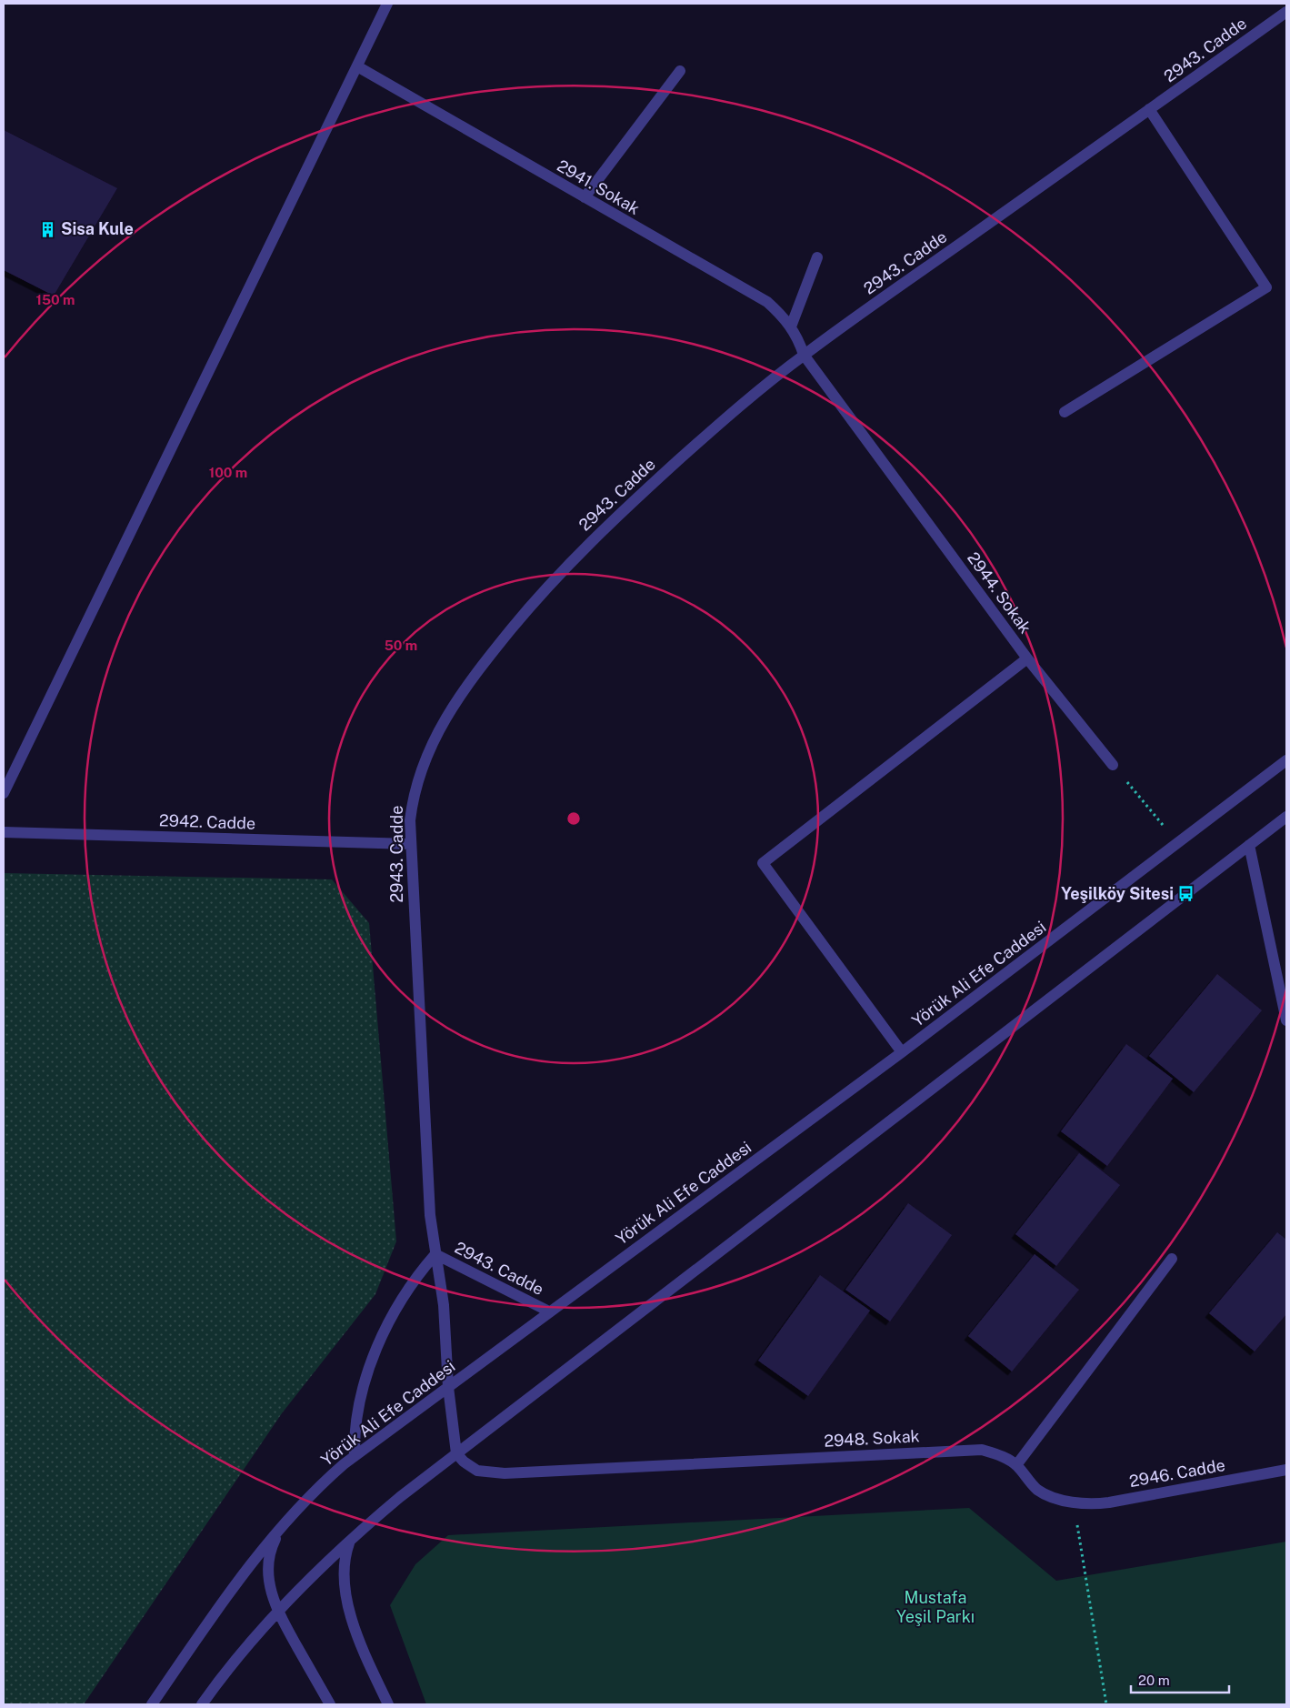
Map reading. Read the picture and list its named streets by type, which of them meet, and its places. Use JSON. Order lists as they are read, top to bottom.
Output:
{
  "streets": {
    "street": [
      "2943. Cadde",
      "2941. Sokak",
      "2944. Sokak",
      "2942. Cadde",
      "Yörük Ali Efe Caddesi",
      "2948. Sokak",
      "2946. Cadde"
    ]
  },
  "crossings": [
    ["2943. Cadde", "2941. Sokak"],
    ["2943. Cadde", "2944. Sokak"],
    ["2943. Cadde", "2942. Cadde"],
    ["2943. Cadde", "Yörük Ali Efe Caddesi"],
    ["2943. Cadde", "2948. Sokak"],
    ["2941. Sokak", "2944. Sokak"],
    ["2948. Sokak", "2946. Cadde"]
  ],
  "parks": ["Mustafa Yeşil Parkı"],
  "places": {
    "building": ["Sisa Kule"],
    "bus stop": ["Yeşilköy Sitesi"]
  },
  "scale_bar": "20 m",
  "rings": ["150 m", "100 m", "50 m"]
}
